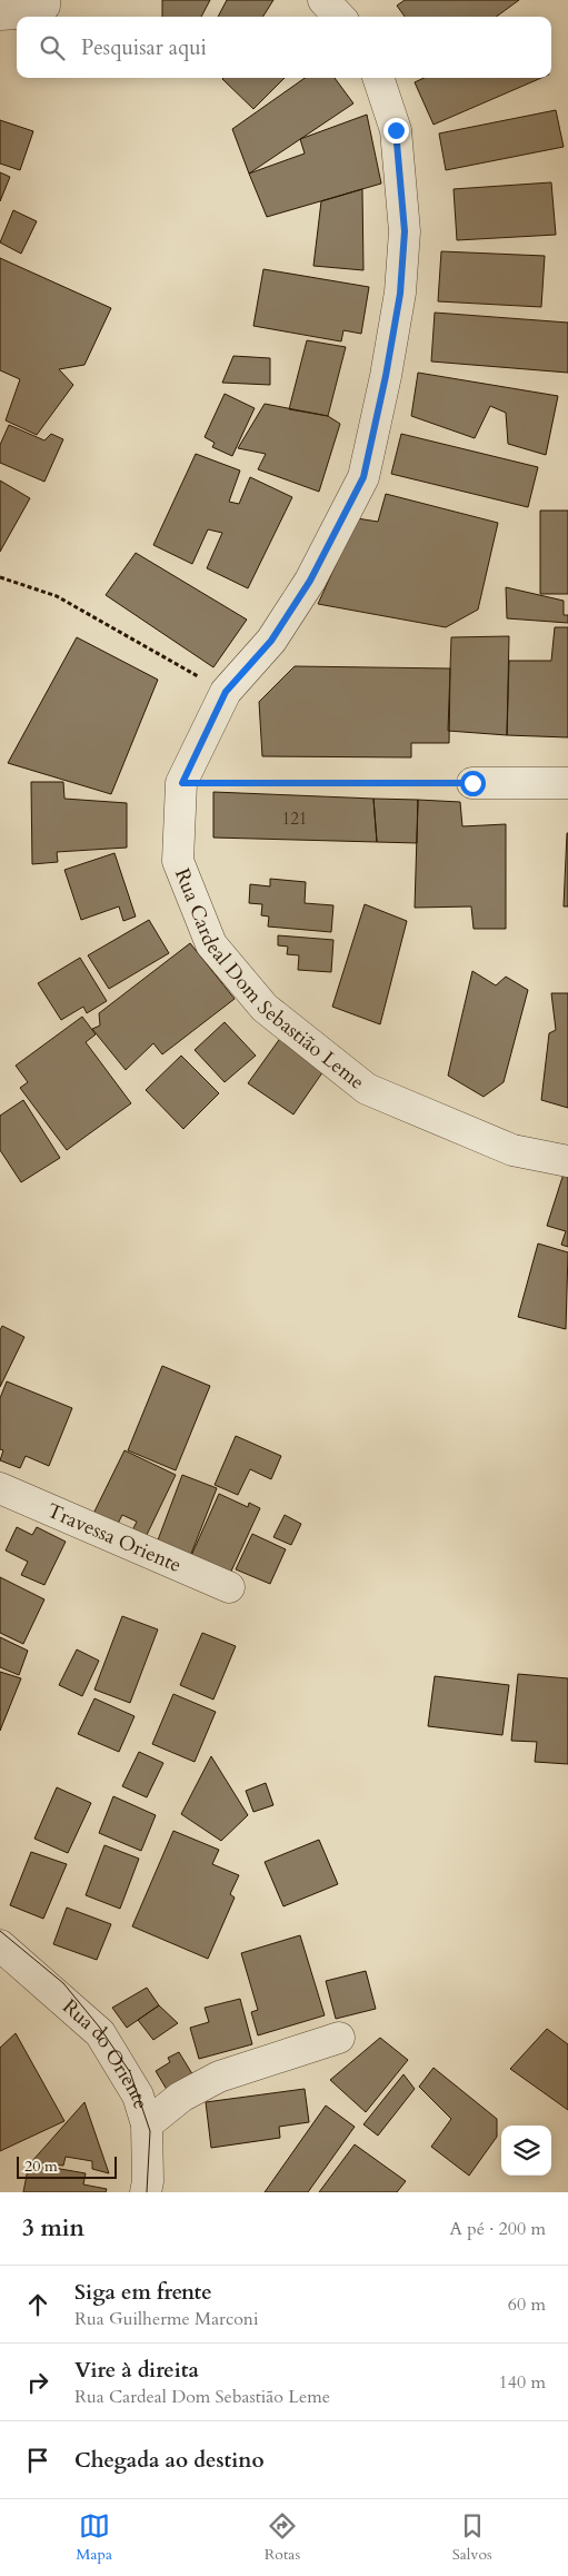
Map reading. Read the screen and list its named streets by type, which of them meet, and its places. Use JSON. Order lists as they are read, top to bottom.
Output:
{
  "streets": {
    "street": ["Rua Cardeal Dom Sebastião Leme", "Travessa Oriente", "Rua do Oriente"]
  },
  "house_numbers": ["121"],
  "scale_bar": "20 m",
  "page": {
    "search": "Pesquisar aqui",
    "scale": "20 m",
    "heading": ["3 min", "A pé · 200 m"],
    "list": [
      ["Siga em frente", "Rua Guilherme Marconi", "60 m"],
      ["Vire à direita", "Rua Cardeal Dom Sebastião Leme", "140 m"],
      "Chegada ao destino"
    ],
    "nav": ["Mapa", "Rotas", "Salvos"]
  }
}
